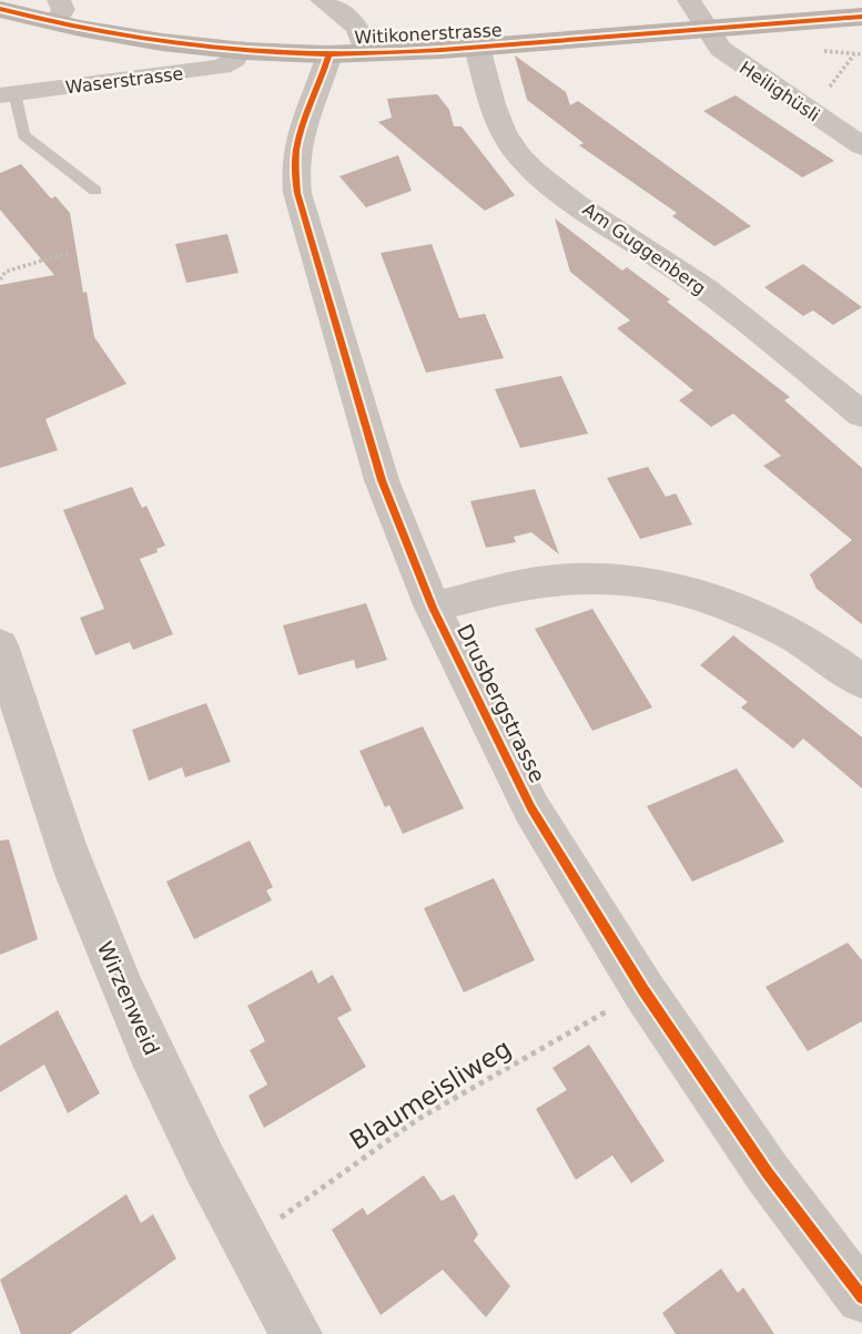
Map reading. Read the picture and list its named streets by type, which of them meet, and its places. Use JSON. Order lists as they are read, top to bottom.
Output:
{
  "streets": {
    "main road": ["Witikonerstrasse"],
    "street": [
      "Waserstrasse",
      "Heilighüsli",
      "Am Guggenberg",
      "Drusbergstrasse",
      "Wirzenweid"
    ],
    "path": ["Blaumeisliweg"]
  },
  "crossings": [
    ["Witikonerstrasse", "Waserstrasse"],
    ["Witikonerstrasse", "Heilighüsli"],
    ["Witikonerstrasse", "Am Guggenberg"],
    ["Witikonerstrasse", "Drusbergstrasse"],
    ["Drusbergstrasse", "Blaumeisliweg"],
    ["Wirzenweid", "Blaumeisliweg"]
  ]
}
